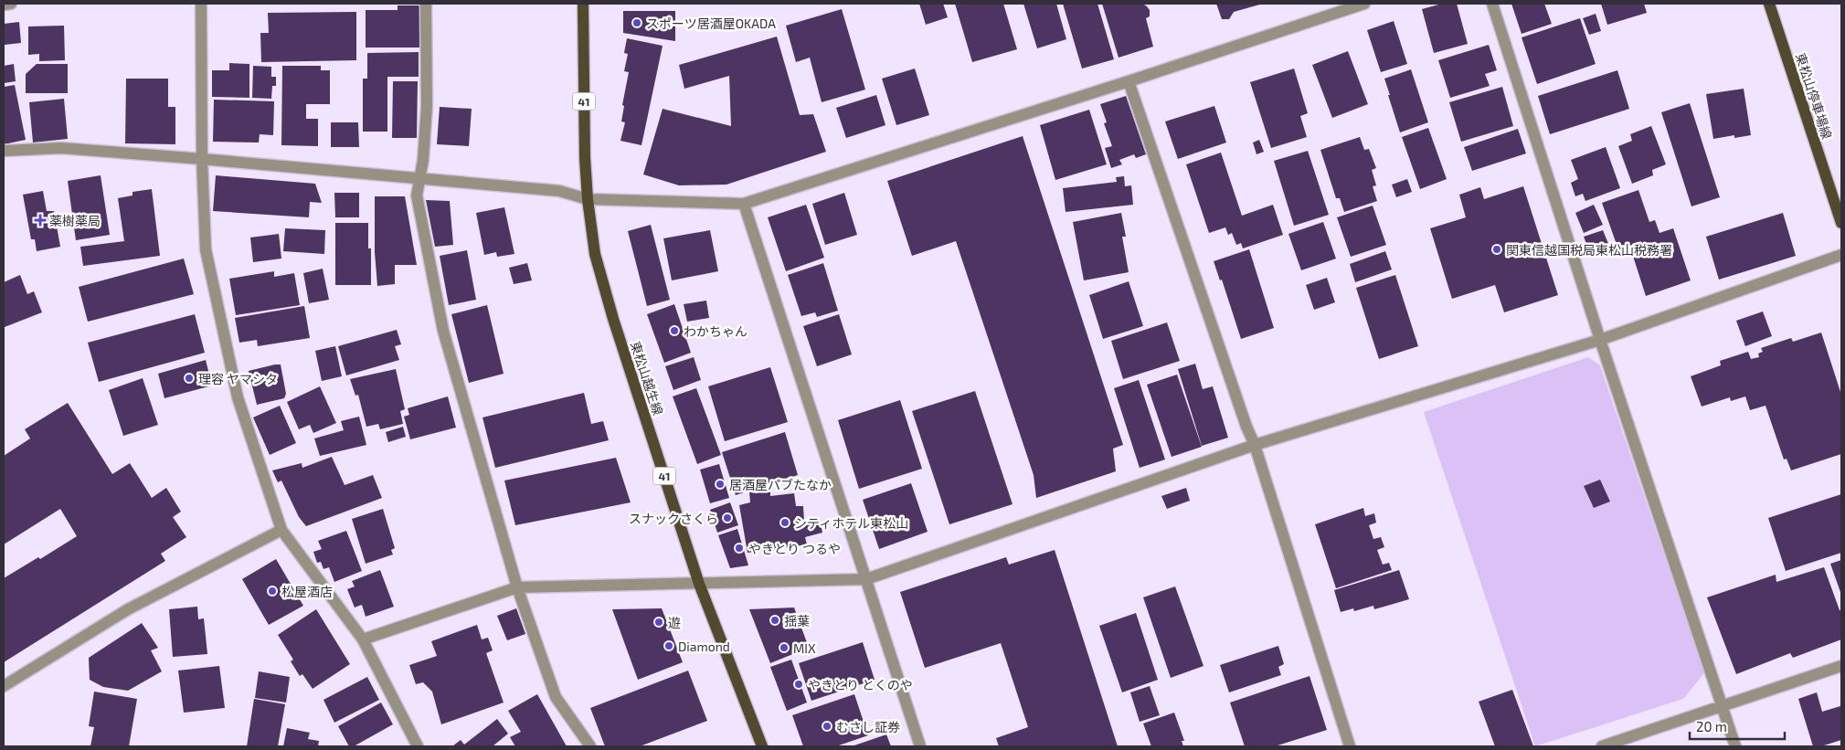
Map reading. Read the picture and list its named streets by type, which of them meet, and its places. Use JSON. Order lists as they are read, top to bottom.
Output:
{
  "streets": {
    "main road": ["東松山停車場線", "41", "東松山越生線"]
  },
  "places": {
    "other": [
      "スポーツ居酒屋OKADA",
      "関東信越国税局東松山税務署",
      "わかちゃん",
      "理容 ヤマシタ",
      "居酒屋パブたなか",
      "スナックさくら",
      "シティホテル東松山",
      "やきとり つるや",
      "松屋酒店",
      "揺葉",
      "遊",
      "Diamond",
      "MIX",
      "やきとり とくのや",
      "むさし証券"
    ],
    "health": ["薬樹薬局"]
  },
  "scale_bar": "20 m"
}
